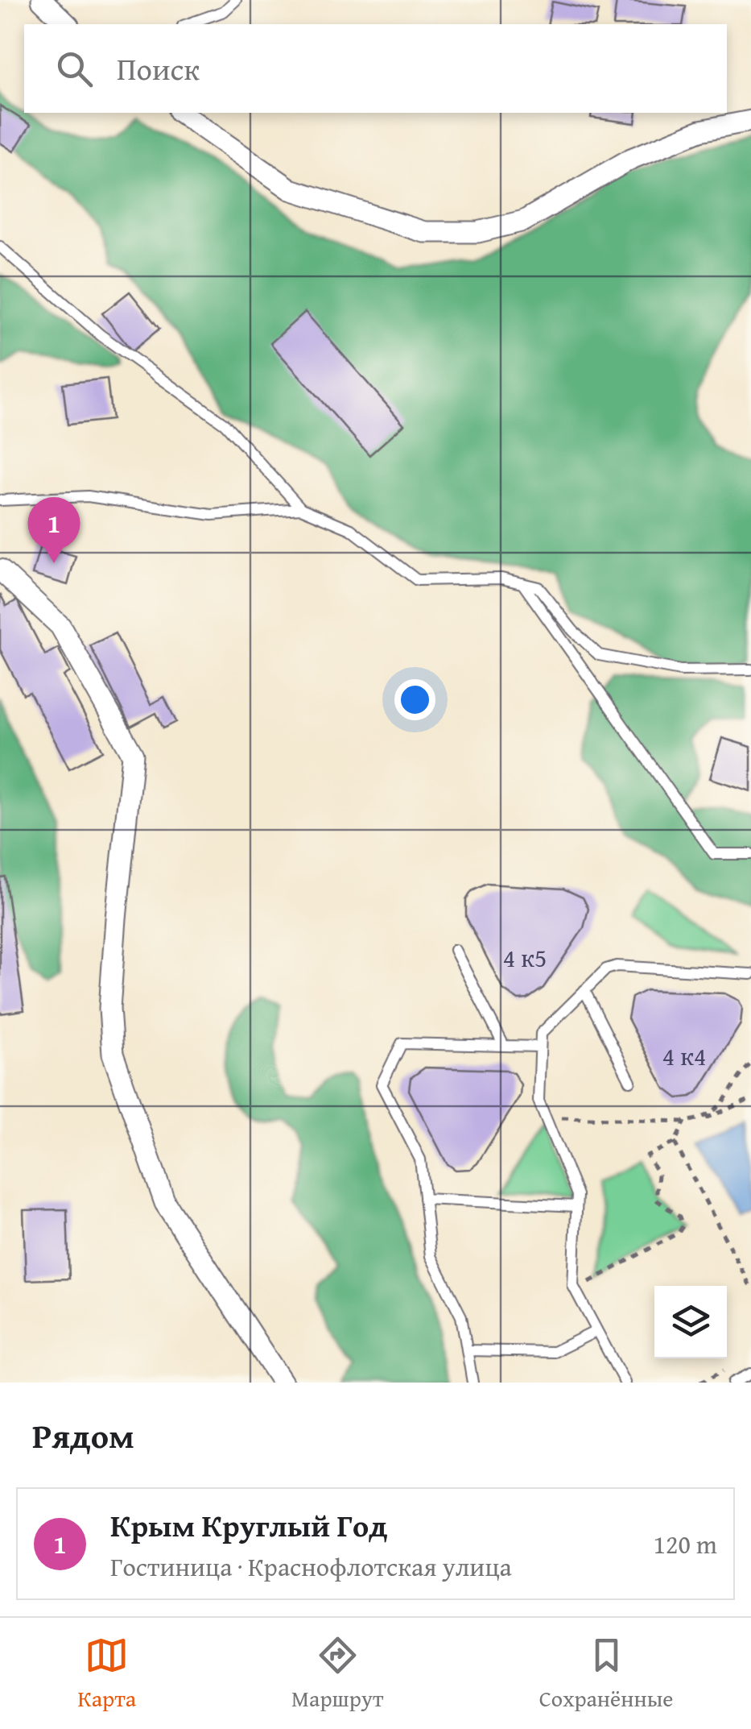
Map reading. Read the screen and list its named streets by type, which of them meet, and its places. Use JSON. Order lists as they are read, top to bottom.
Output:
{
  "house_numbers": ["4 к5", "4 к4"],
  "page": {
    "search": "Поиск",
    "pins": "1",
    "heading": "Рядом",
    "list": [
      {
        "mark": "1",
        "name": "Крым Круглый Год",
        "note": "Гостиница · Краснофлотская улица",
        "value": "120 m"
      }
    ],
    "nav": ["Карта", "Маршрут", "Сохранённые"]
  }
}
